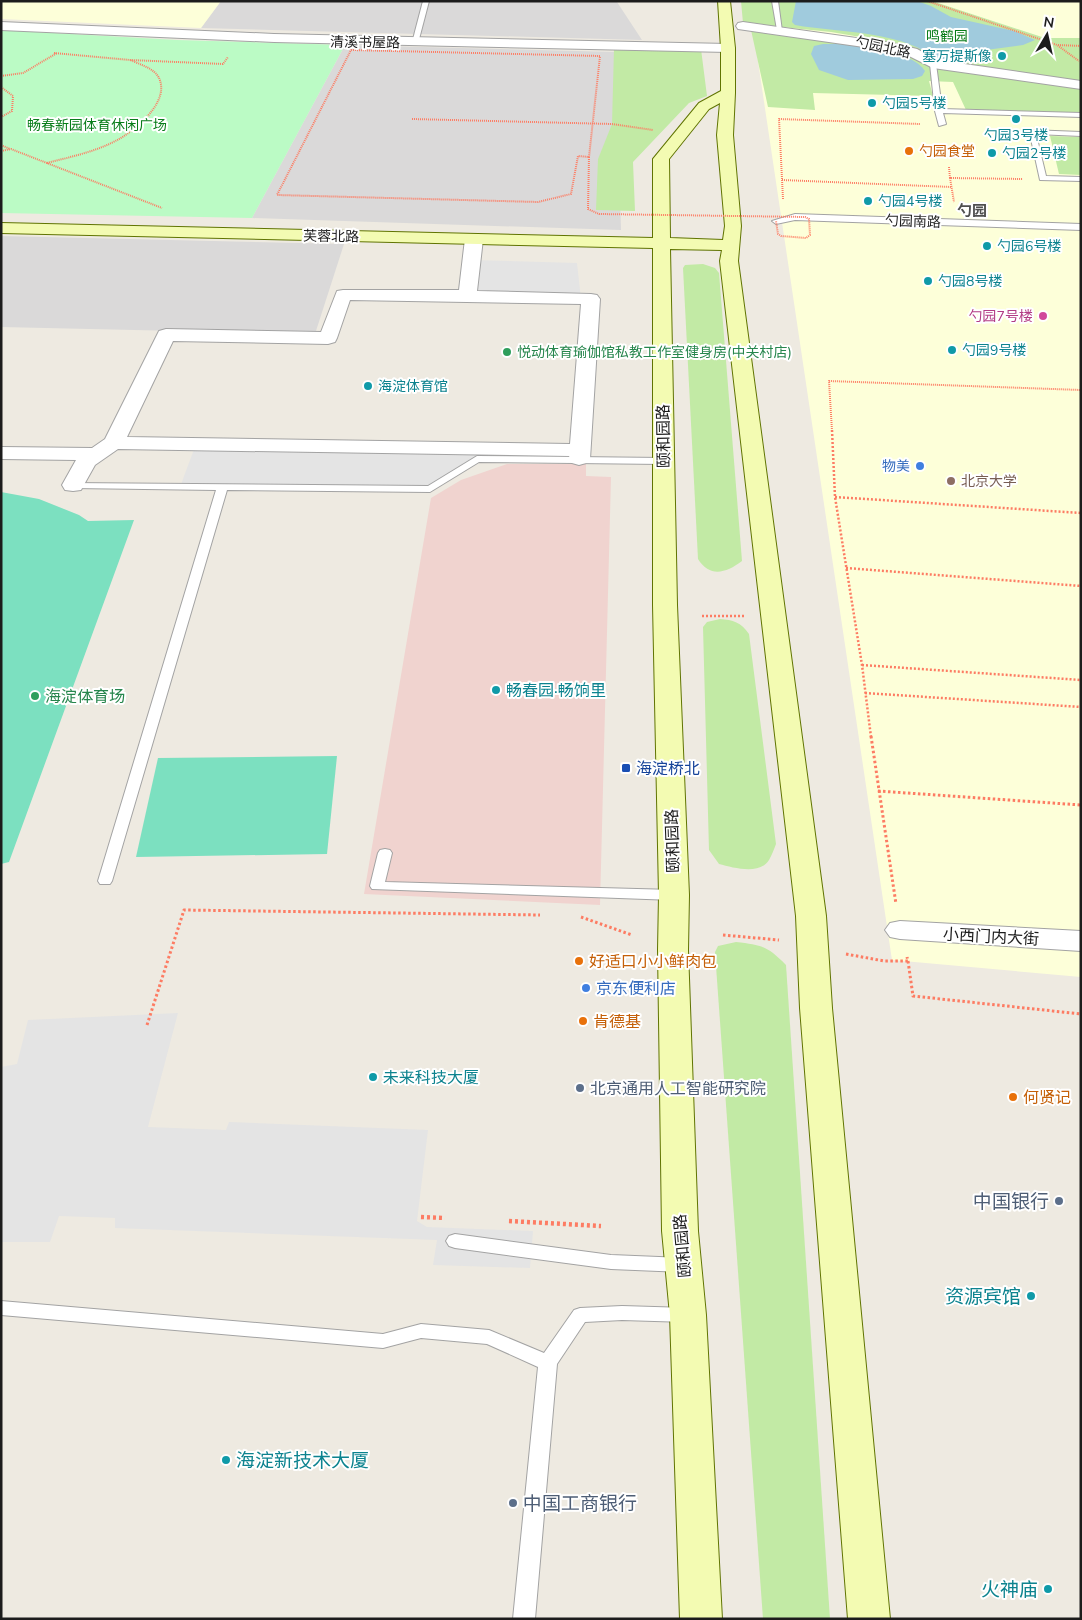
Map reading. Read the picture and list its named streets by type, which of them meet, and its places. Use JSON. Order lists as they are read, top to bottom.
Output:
{
  "streets": {
    "street": [
      "清溪书屋路",
      "勺园北路",
      "芙蓉北路",
      "颐和园路",
      "小西门内大街"
    ],
    "lane": ["勺园南路"]
  },
  "crossings": [
    ["芙蓉北路", "颐和园路"]
  ],
  "districts": ["勺园"],
  "parks": ["鸣鹤园", "畅春新园体育休闲广场"],
  "places": {
    "other": [
      "塞万提斯像",
      "勺园5号楼",
      "勺园3号楼",
      "勺园食堂",
      "勺园2号楼",
      "勺园4号楼",
      "勺园6号楼",
      "勺园8号楼",
      "勺园7号楼",
      "勺园9号楼",
      "悦动体育瑜伽馆私教工作室健身房(中关村店)",
      "海淀体育馆",
      "物美",
      "北京大学",
      "畅春园·畅饷里",
      "海淀体育场",
      "好适口小小鲜肉包",
      "京东便利店",
      "肯德基",
      "未来科技大厦",
      "北京通用人工智能研究院",
      "何贤记",
      "中国银行",
      "资源宾馆",
      "海淀新技术大厦",
      "中国工商银行",
      "火神庙"
    ],
    "transit": ["海淀桥北"]
  },
  "north": "top"
}
